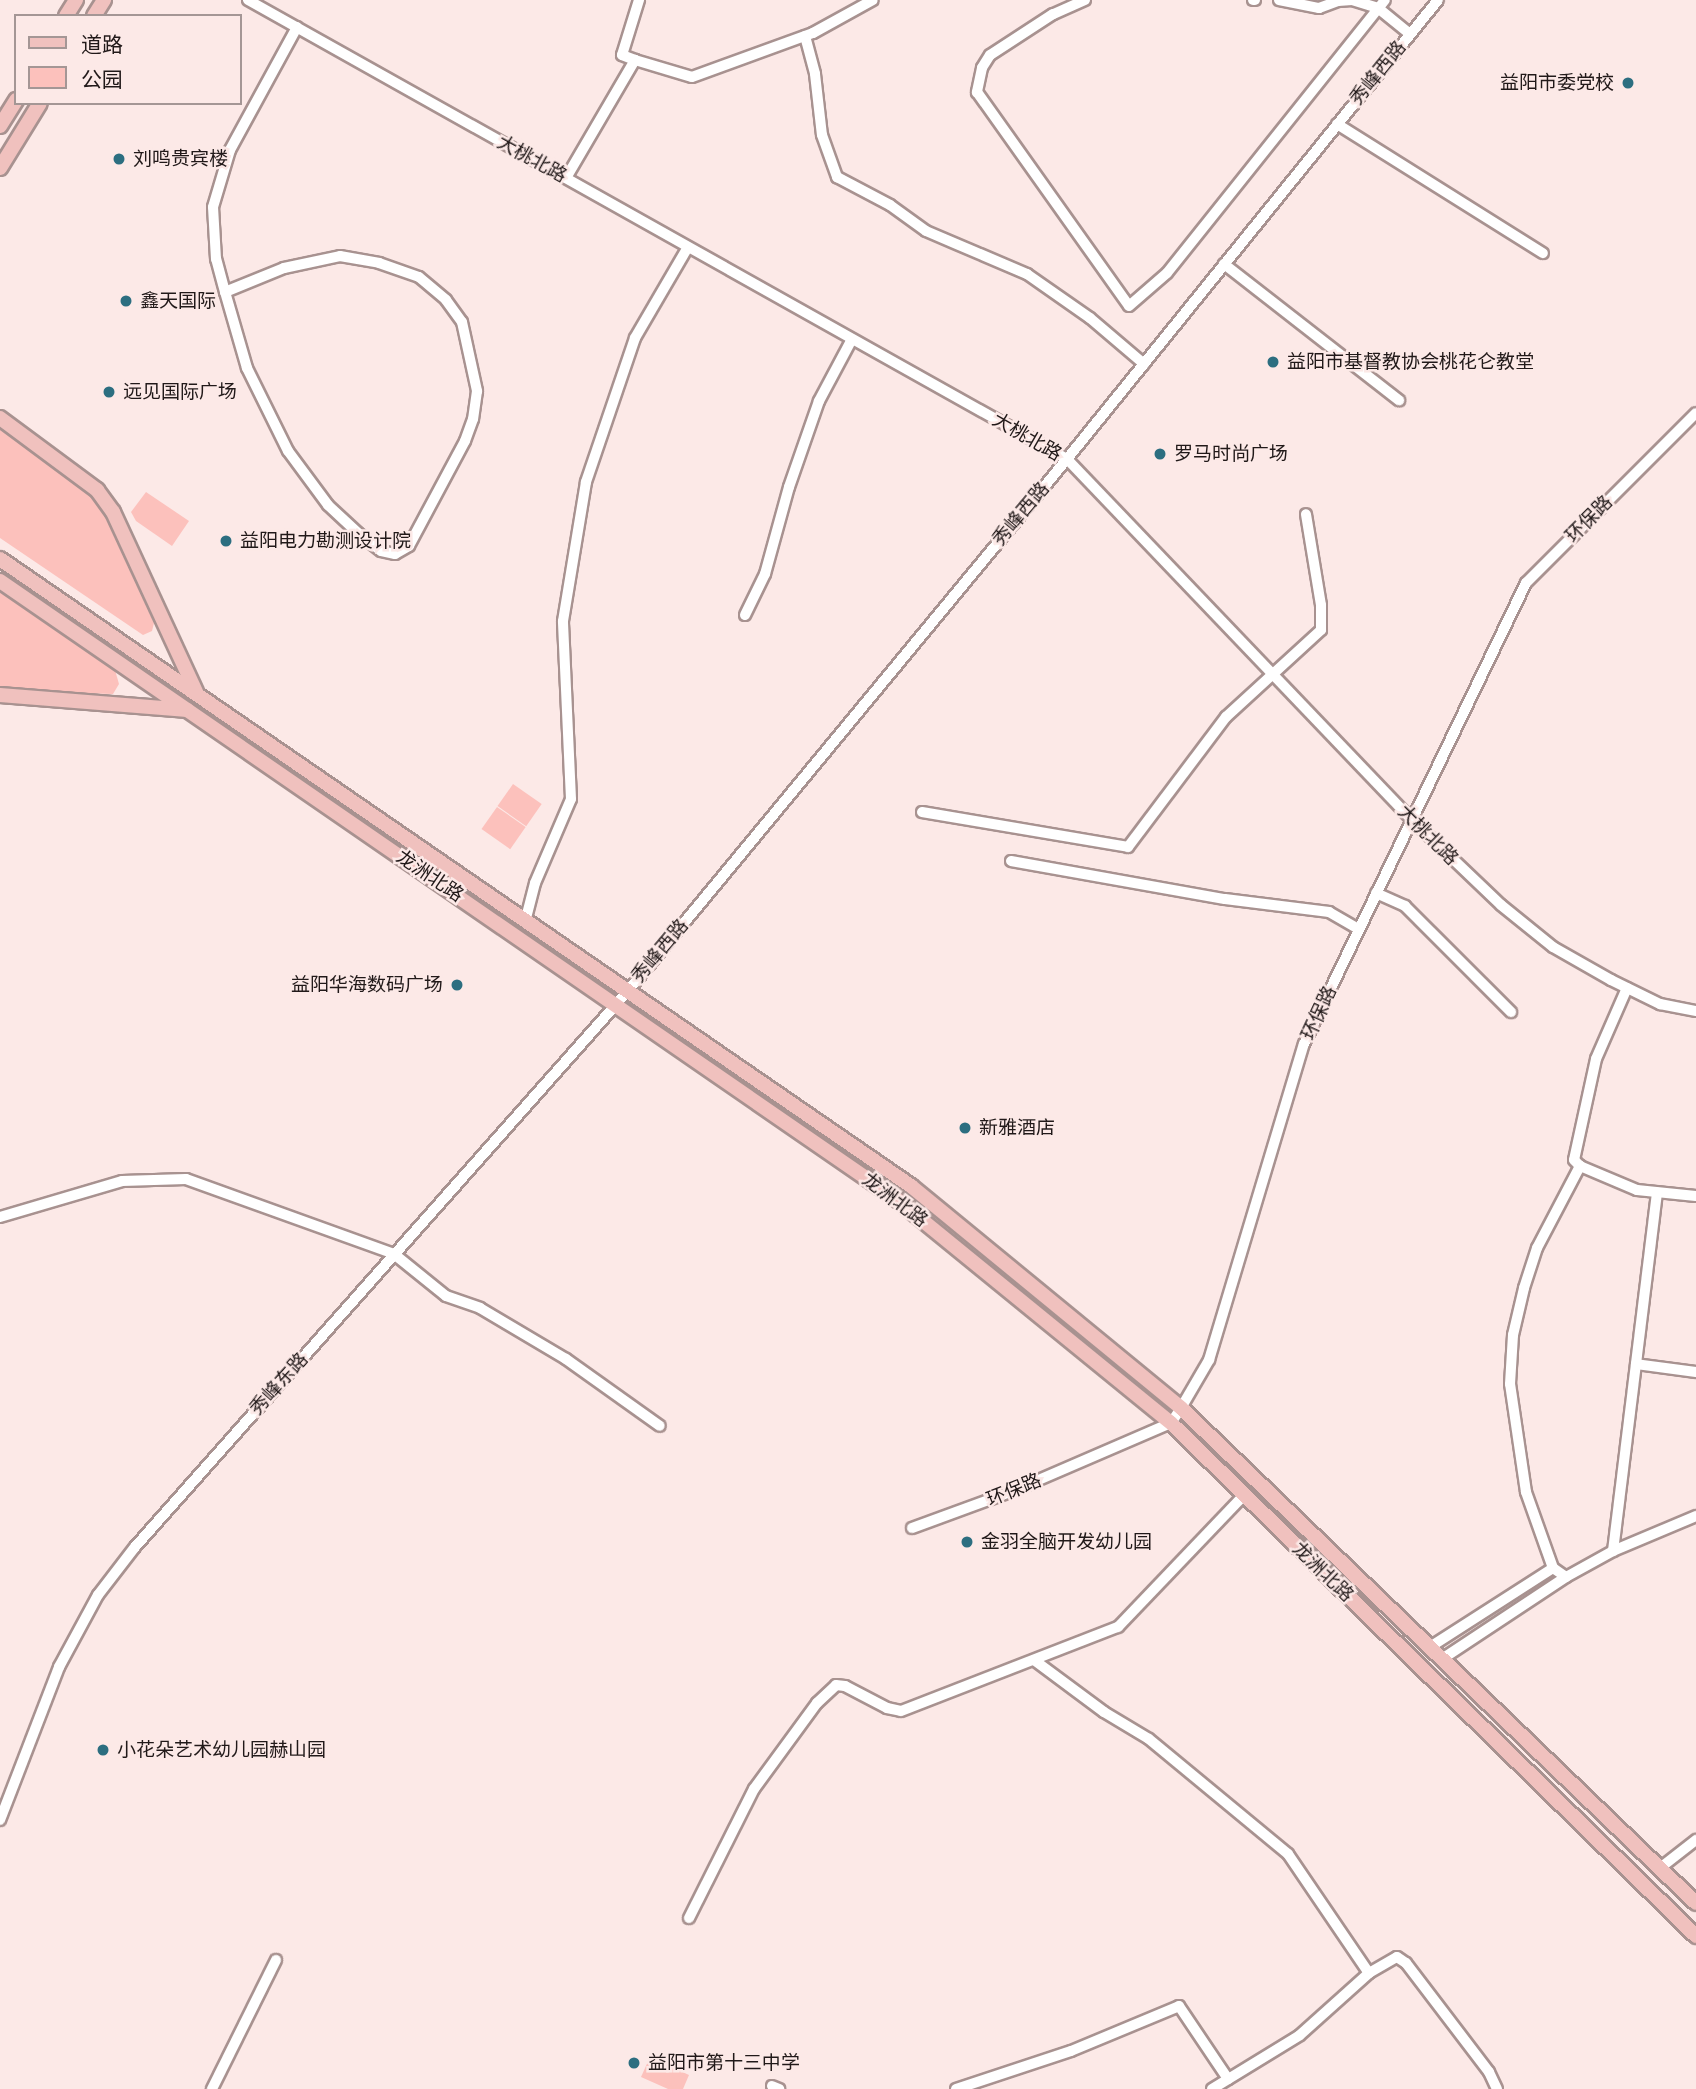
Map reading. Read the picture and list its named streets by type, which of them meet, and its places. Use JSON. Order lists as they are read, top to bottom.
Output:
{
  "streets": {
    "main road": ["龙洲北路"],
    "street": [
      "秀峰西路",
      "大桃北路",
      "环保路",
      "秀峰东路"
    ]
  },
  "crossings": [
    ["秀峰西路", "大桃北路"],
    ["秀峰西路", "龙洲北路"],
    ["秀峰西路", "秀峰东路"],
    ["大桃北路", "环保路"],
    ["环保路", "龙洲北路"],
    ["龙洲北路", "秀峰东路"]
  ],
  "places": [
    "益阳市委党校",
    "刘鸣贵宾楼",
    "鑫天国际",
    "益阳市基督教协会桃花仑教堂",
    "远见国际广场",
    "罗马时尚广场",
    "益阳电力勘测设计院",
    "益阳华海数码广场",
    "新雅酒店",
    "金羽全脑开发幼儿园",
    "小花朵艺术幼儿园赫山园",
    "益阳市第十三中学"
  ],
  "legend": ["道路", "公园"]
}
